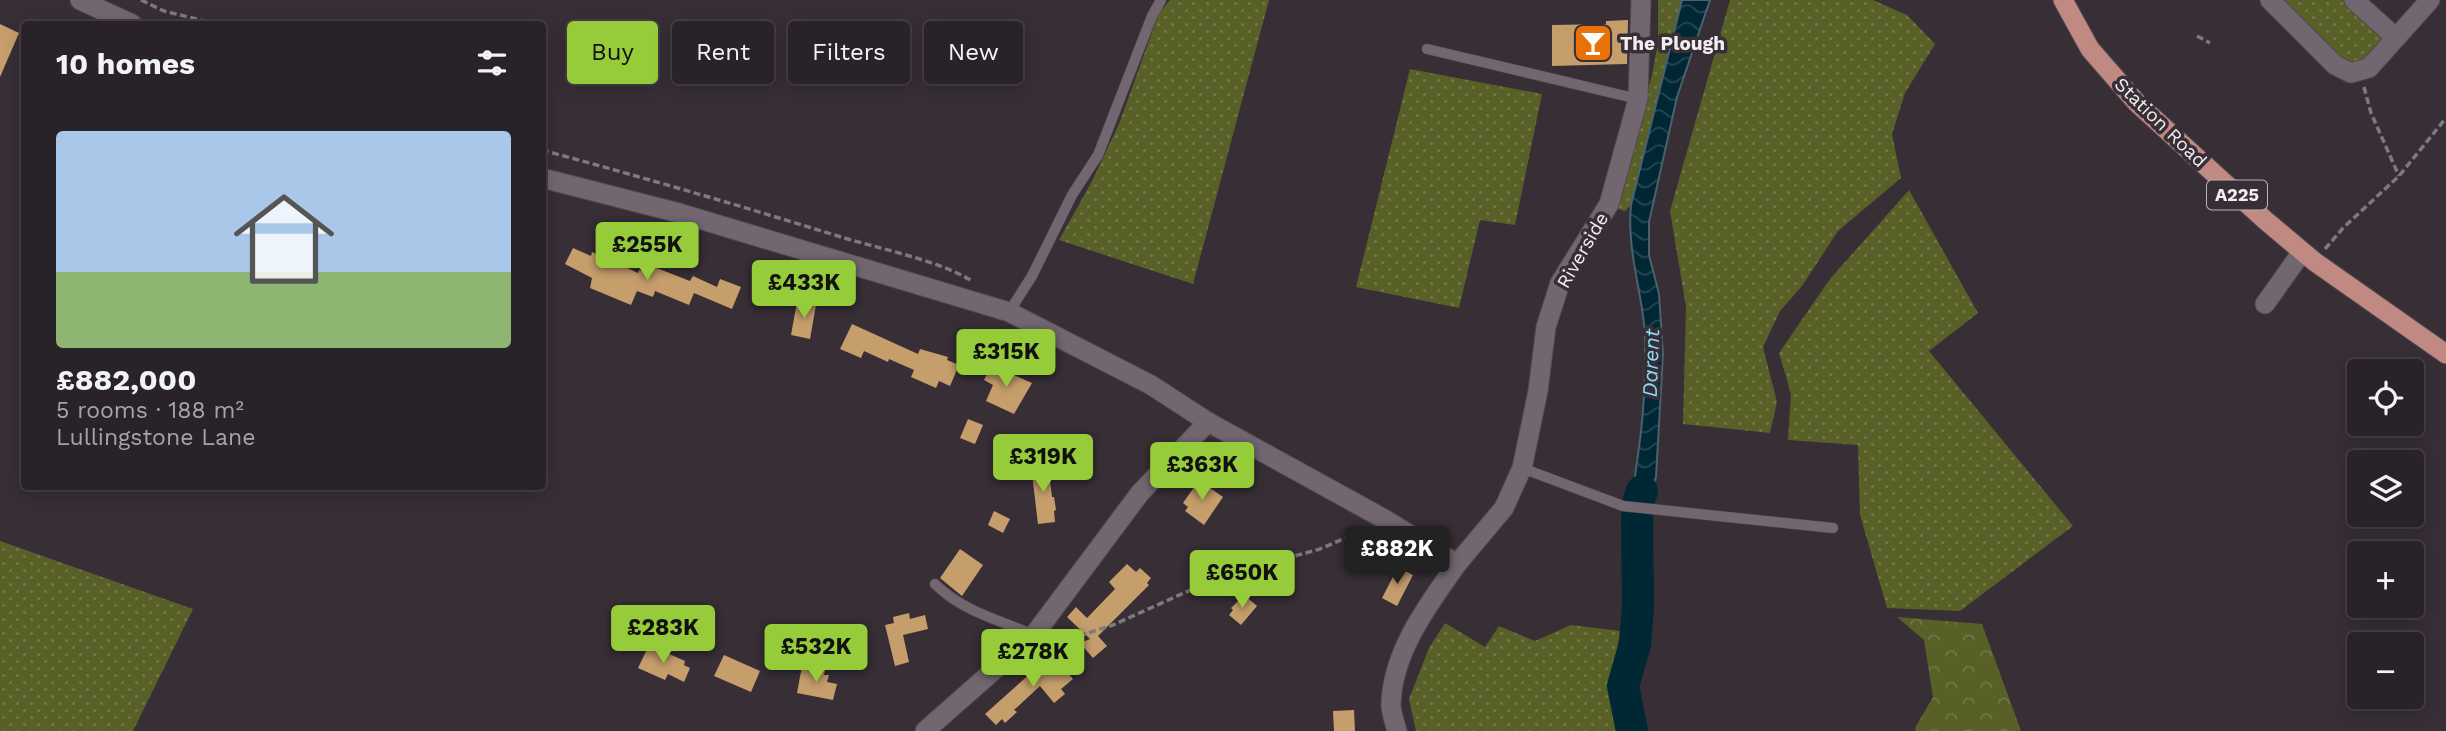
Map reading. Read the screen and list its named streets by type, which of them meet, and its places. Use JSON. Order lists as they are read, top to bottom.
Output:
{
  "streets": {
    "main road": ["Station Road", "A225"],
    "street": ["Riverside"]
  },
  "water": ["Darent"],
  "places": {
    "bar": ["The Plough"]
  },
  "page": {
    "chip": [
      "Buy",
      "Rent",
      "Filters",
      "New"
    ],
    "heading": "10 homes",
    "list": [
      {
        "name": "£882,000",
        "note": "5 rooms · 188 m² · Lullingstone Lane"
      }
    ],
    "price": [
      "£255K",
      "£433K",
      "£315K",
      "£319K",
      "£363K",
      "£882K",
      "£650K",
      "£283K",
      "£532K",
      "£278K"
    ],
    "map_buttons": ["+", "−"]
  }
}
